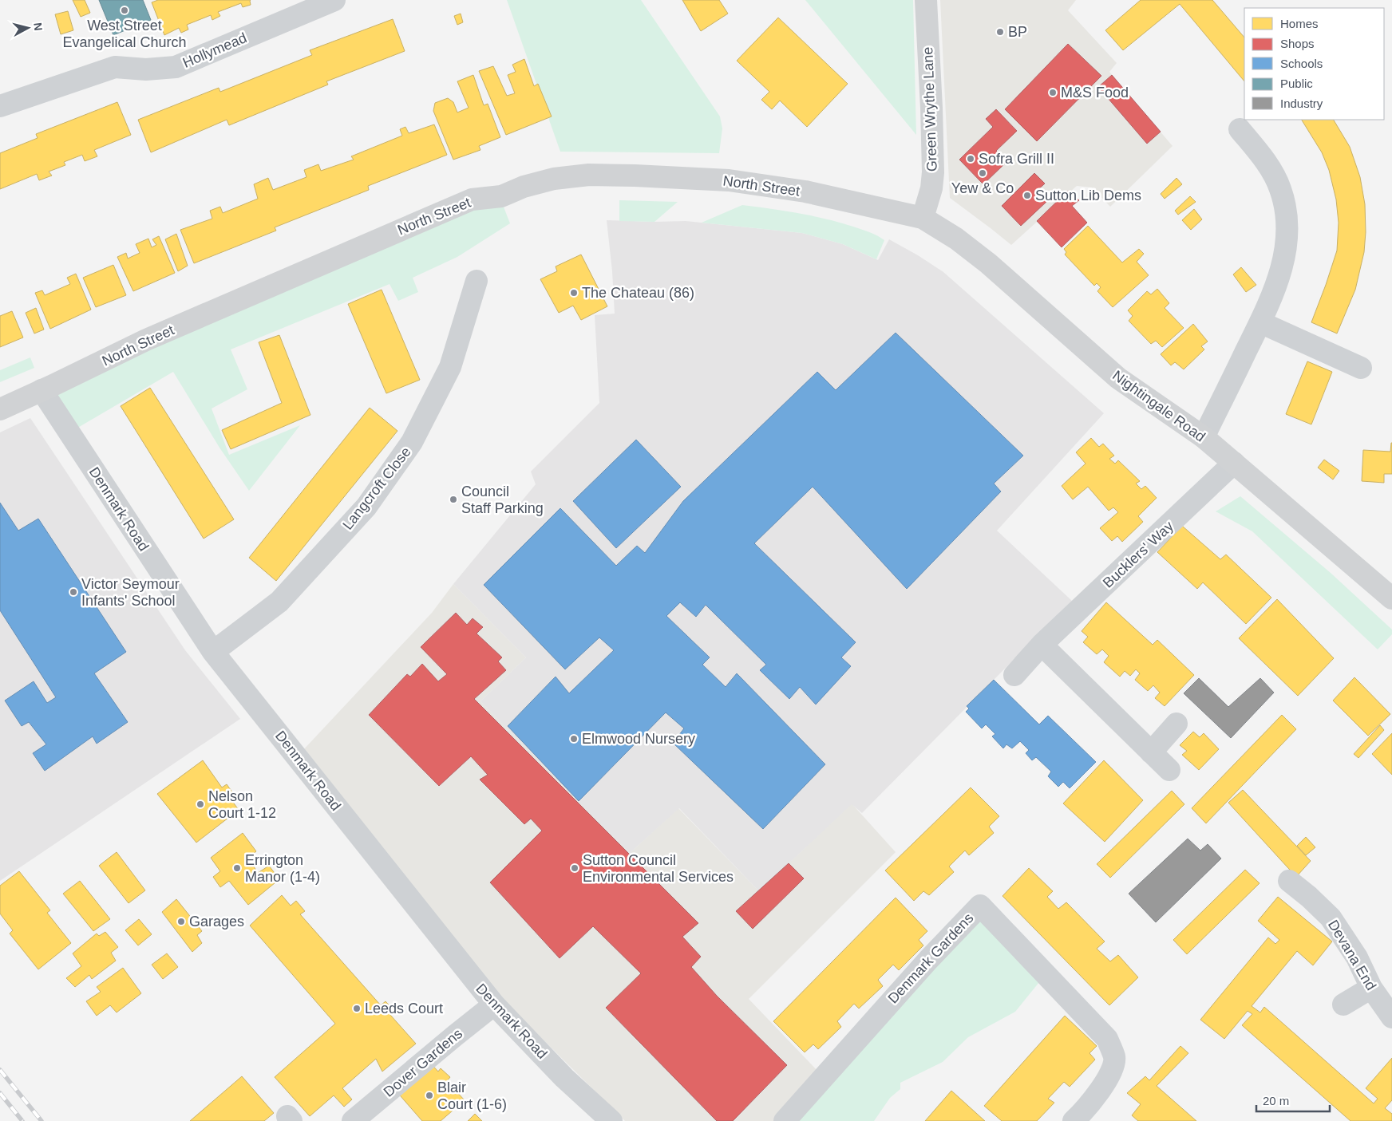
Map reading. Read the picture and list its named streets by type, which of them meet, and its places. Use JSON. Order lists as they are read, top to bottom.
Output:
{
  "streets": {
    "main road": ["Green Wrythe Lane", "North Street", "Nightingale Road"],
    "street": [
      "Hollymead",
      "Langcroft Close",
      "Denmark Road",
      "Bucklers' Way",
      "Devana End",
      "Denmark Gardens",
      "Dover Gardens"
    ]
  },
  "crossings": [
    ["Green Wrythe Lane", "North Street"],
    ["Green Wrythe Lane", "Nightingale Road"],
    ["North Street", "Nightingale Road"],
    ["North Street", "Denmark Road"],
    ["Nightingale Road", "Bucklers' Way"],
    ["Langcroft Close", "Denmark Road"],
    ["Denmark Road", "Dover Gardens"]
  ],
  "places": [
    "West Street Evangelical Church",
    "BP",
    "M&S Food",
    "Sofra Grill II",
    "Yew & Co",
    "Sutton Lib Dems",
    "The Chateau (86)",
    "Council Staff Parking",
    "Victor Seymour Infants' School",
    "Elmwood Nursery",
    "Nelson Court 1-12",
    "Errington Manor (1-4)",
    "Sutton Council Environmental Services",
    "Garages",
    "Leeds Court",
    "Blair Court (1-6)"
  ],
  "legend": [
    "Homes",
    "Shops",
    "Schools",
    "Public",
    "Industry"
  ],
  "scale_bar": "20 m",
  "north": "right"
}
